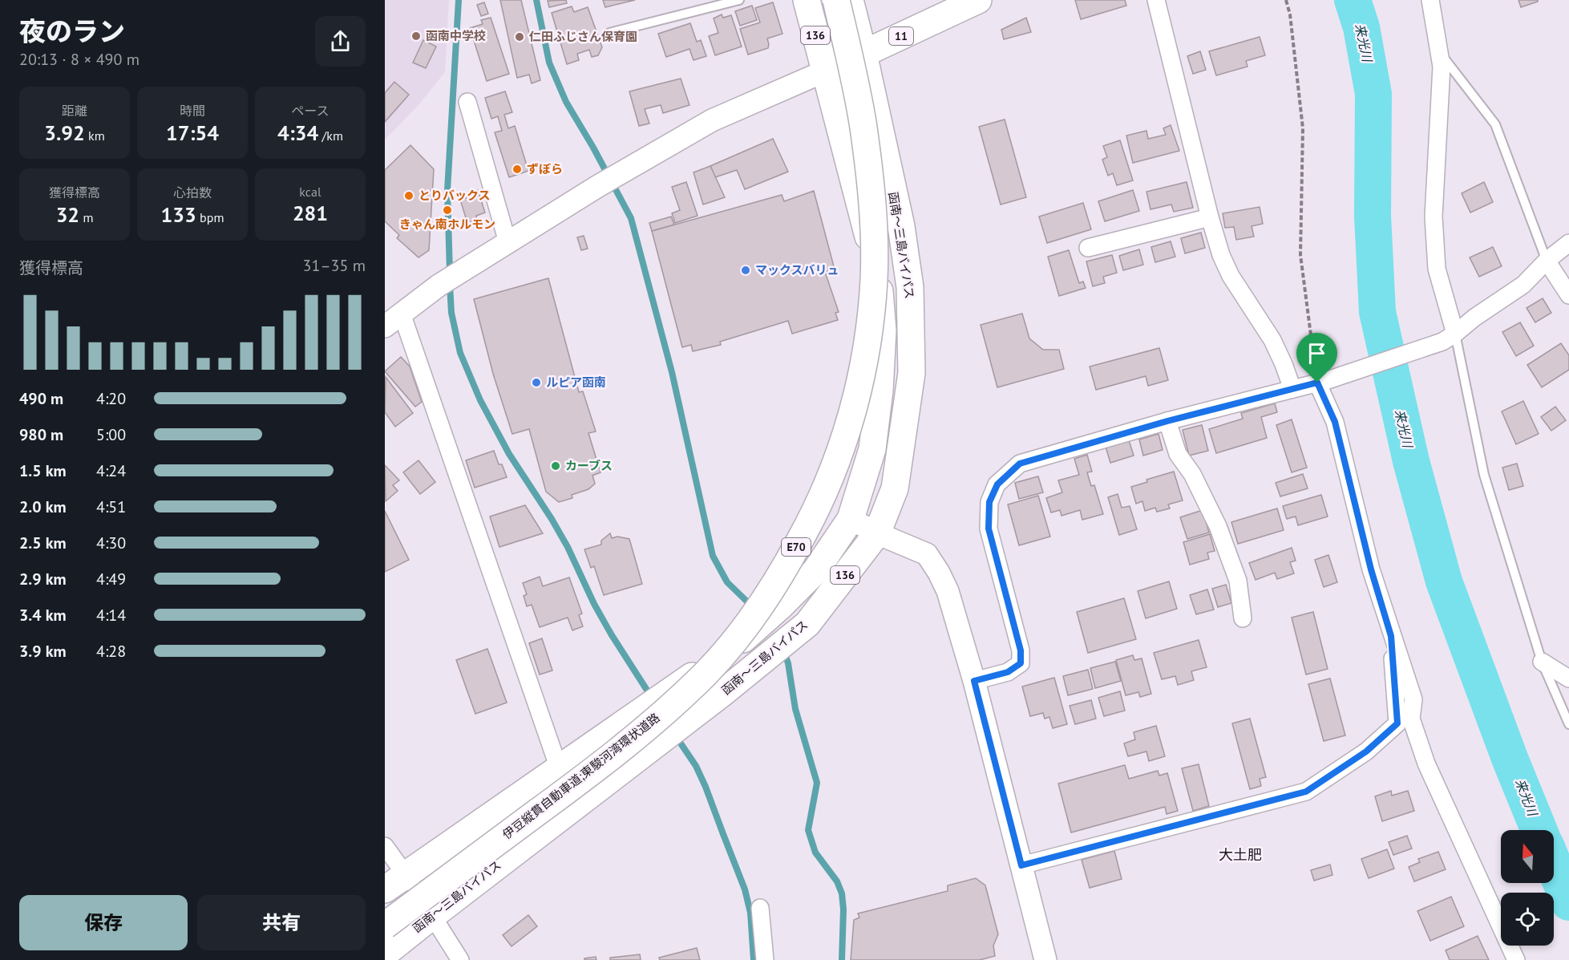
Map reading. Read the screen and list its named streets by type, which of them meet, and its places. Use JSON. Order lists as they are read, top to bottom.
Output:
{
  "streets": {
    "main road": [
      "136",
      "11",
      "函南～三島バイパス",
      "E70",
      "伊豆縦貫自動車道;東駿河湾環状道路"
    ]
  },
  "crossings": [
    ["136", "11"],
    ["11", "函南～三島バイパス"]
  ],
  "districts": ["大土肥"],
  "water": ["来光川"],
  "places": [
    "函南中学校",
    "仁田ふじさん保育園",
    "ずぼら",
    "とりバックス",
    "きゃん南ホルモン",
    "マックスバリュ",
    "ルピア函南",
    "カーブス"
  ],
  "north": "top",
  "page": {
    "heading": ["夜のラン", "20:13 · 8 × 490 m"],
    "stats": [
      ["距離", "3.92 km"],
      ["時間", "17:54"],
      ["ペース", "4:34 /km"],
      ["獲得標高", "32 m"],
      ["心拍数", "133 bpm"],
      ["kcal", "281"]
    ],
    "chart": ["獲得標高", "31–35 m"],
    "list": [
      {
        "name": "490 m",
        "note": "4:20"
      },
      {
        "name": "980 m",
        "note": "5:00"
      },
      {
        "name": "1.5 km",
        "note": "4:24"
      },
      {
        "name": "2.0 km",
        "note": "4:51"
      },
      {
        "name": "2.5 km",
        "note": "4:30"
      },
      {
        "name": "2.9 km",
        "note": "4:49"
      },
      {
        "name": "3.4 km",
        "note": "4:14"
      },
      {
        "name": "3.9 km",
        "note": "4:28"
      }
    ],
    "buttons": ["保存", "共有"]
  }
}
